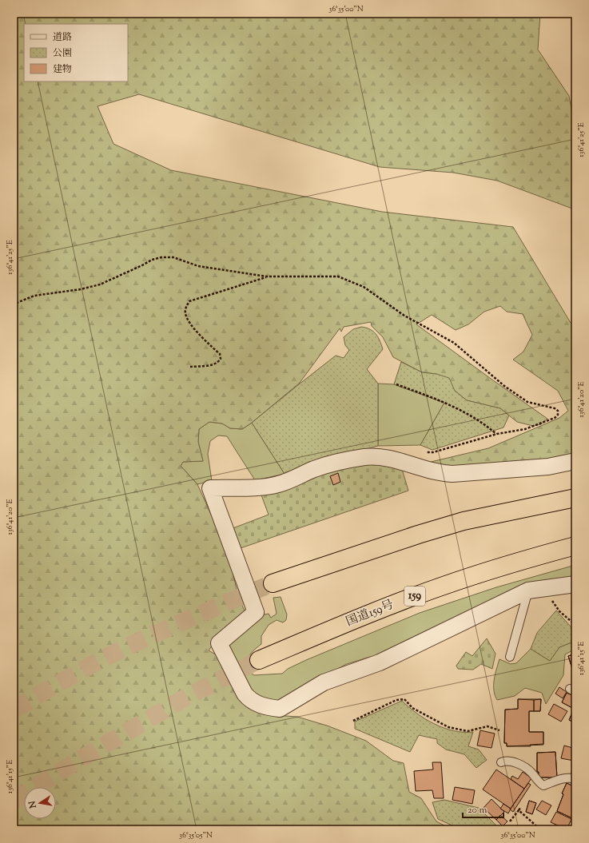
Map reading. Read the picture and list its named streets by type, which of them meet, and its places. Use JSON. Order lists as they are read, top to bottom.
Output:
{
  "streets": {
    "highway": ["159", "国道159号"]
  },
  "crossings": [
    ["159", "国道159号"]
  ],
  "legend": ["道路", "公園", "建物"],
  "scale_bar": "20 m",
  "north": "left",
  "coordinates": [
    "36°35'00\"N",
    "136°41'25\"E",
    "136°41'20\"E",
    "136°41'15\"E",
    "36°35'05\"N"
  ]
}
